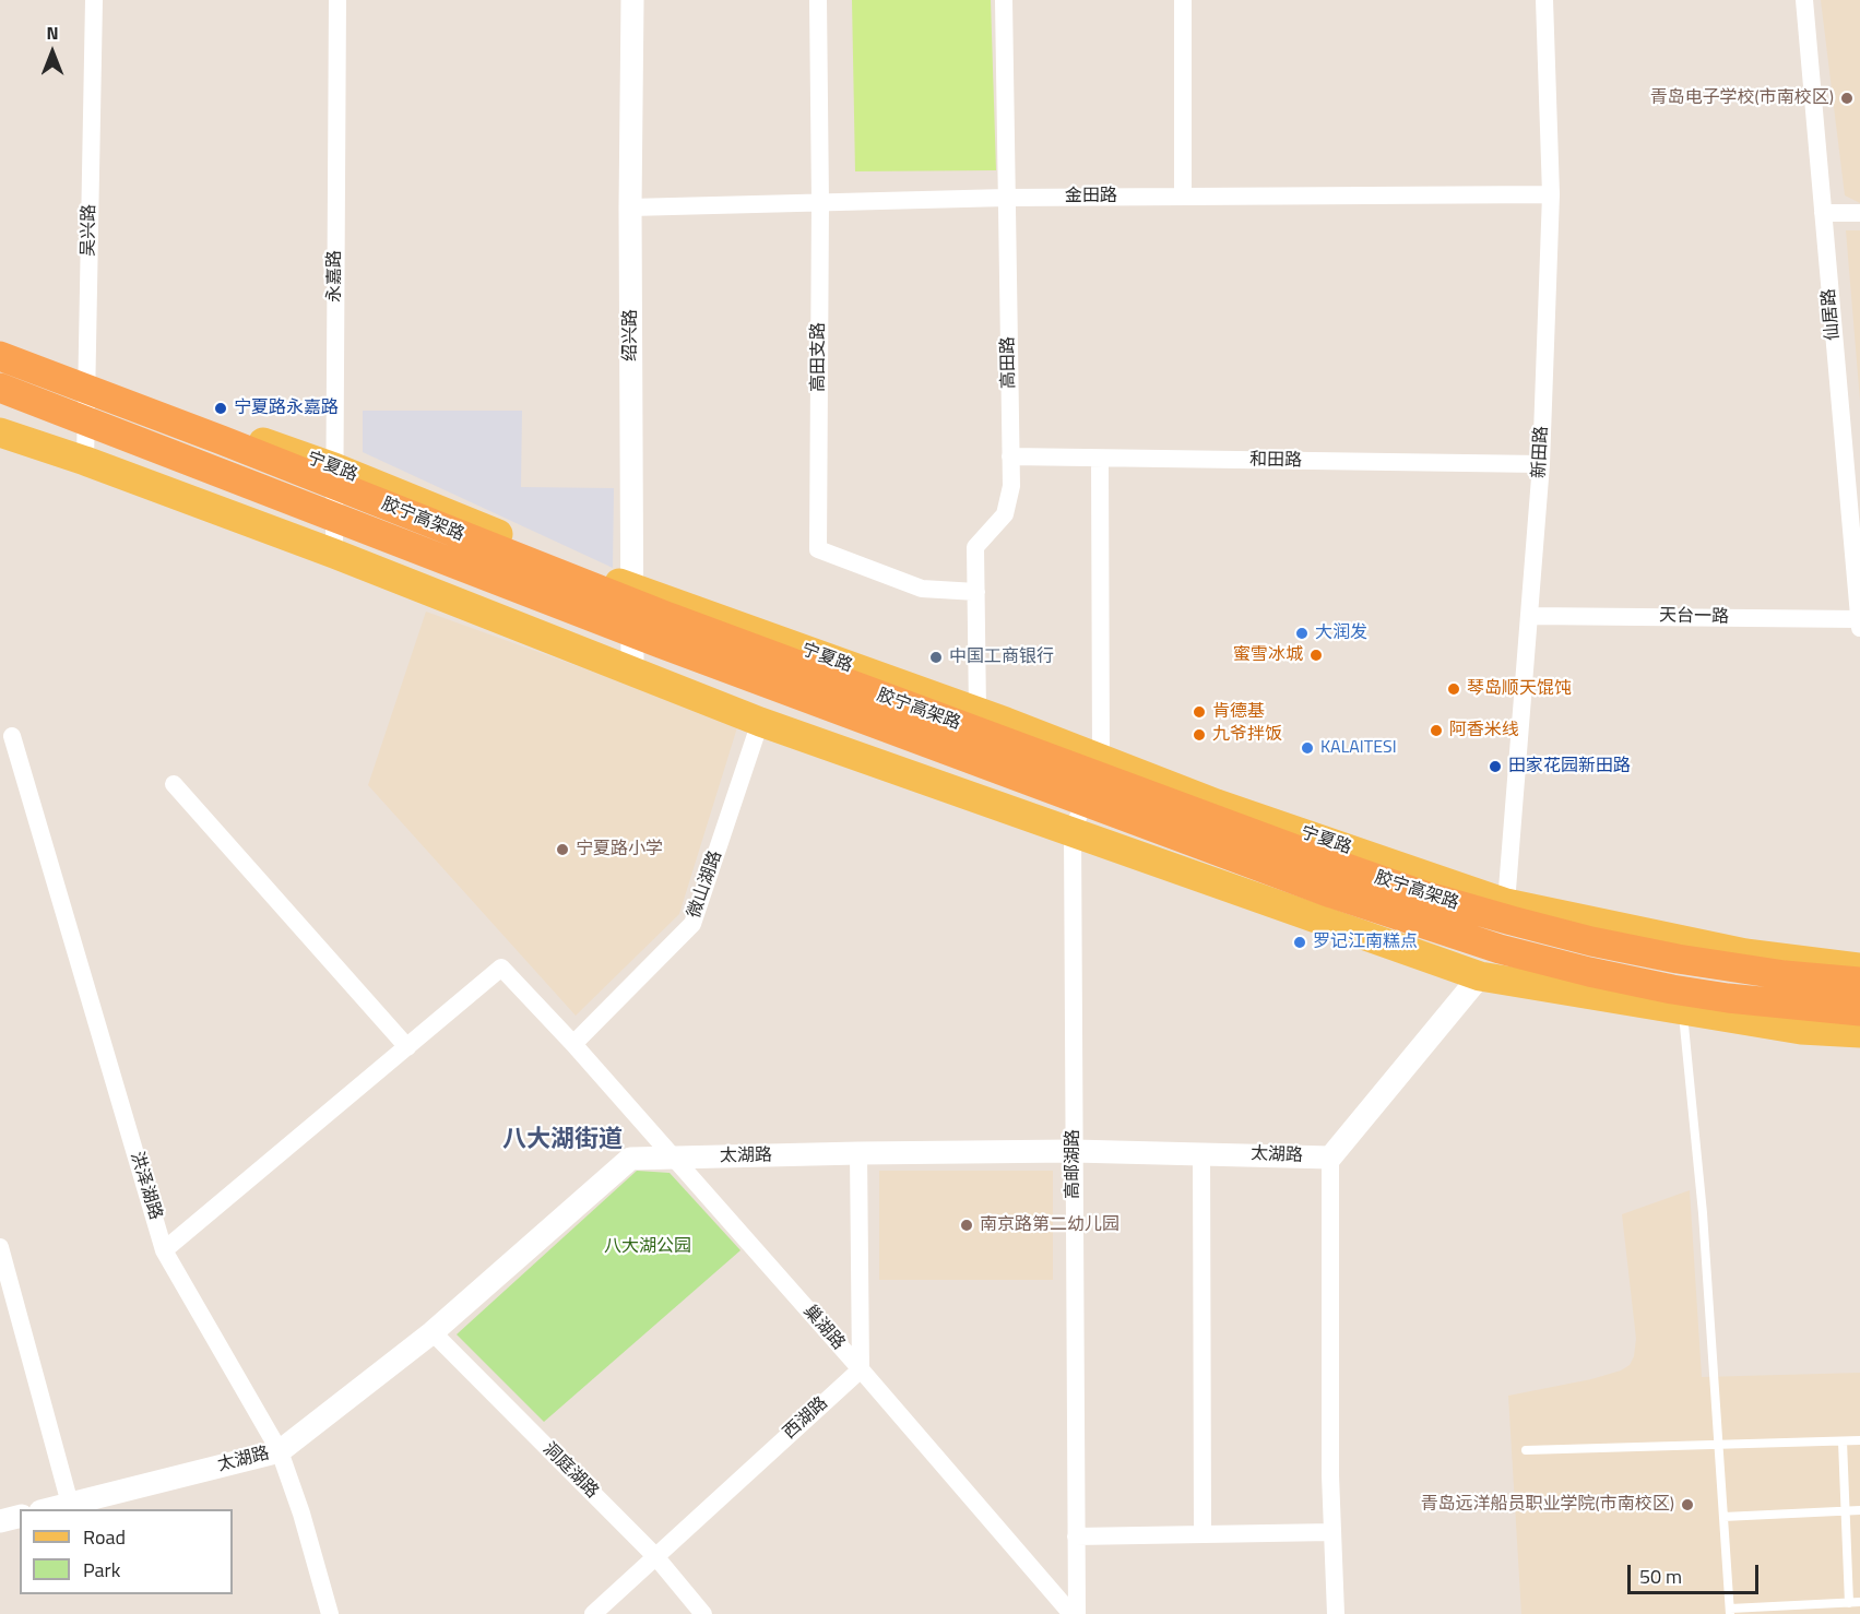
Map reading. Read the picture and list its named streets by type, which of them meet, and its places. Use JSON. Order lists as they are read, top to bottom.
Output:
{
  "streets": {
    "highway": ["胶宁高架路"],
    "main road": ["宁夏路"],
    "street": [
      "金田路",
      "吴兴路",
      "永嘉路",
      "仙居路",
      "绍兴路",
      "高田支路",
      "高田路",
      "新田路",
      "和田路",
      "天台一路",
      "微山湖路",
      "太湖路",
      "高邮湖路",
      "洪泽湖路",
      "巢湖路",
      "西湖路",
      "洞庭湖路"
    ]
  },
  "crossings": [
    ["金田路", "绍兴路"],
    ["金田路", "高田支路"],
    ["金田路", "高田路"],
    ["金田路", "新田路"],
    ["吴兴路", "宁夏路"],
    ["永嘉路", "宁夏路"],
    ["仙居路", "天台一路"],
    ["绍兴路", "宁夏路"],
    ["高田支路", "高田路"],
    ["高田路", "和田路"],
    ["高田路", "宁夏路"],
    ["新田路", "和田路"],
    ["新田路", "宁夏路"],
    ["新田路", "天台一路"],
    ["宁夏路", "高邮湖路"],
    ["微山湖路", "巢湖路"],
    ["太湖路", "高邮湖路"],
    ["太湖路", "洪泽湖路"],
    ["太湖路", "巢湖路"],
    ["太湖路", "洞庭湖路"],
    ["巢湖路", "西湖路"],
    ["西湖路", "洞庭湖路"]
  ],
  "districts": ["八大湖街道"],
  "parks": ["八大湖公园"],
  "places": [
    "青岛电子学校(市南校区)",
    "宁夏路永嘉路",
    "大润发",
    "蜜雪冰城",
    "中国工商银行",
    "琴岛顺天馄饨",
    "肯德基",
    "阿香米线",
    "九爷拌饭",
    "KALAITESI",
    "田家花园新田路",
    "宁夏路小学",
    "罗记江南糕点",
    "南京路第二幼儿园",
    "青岛远洋船员职业学院(市南校区)"
  ],
  "legend": ["Road", "Park"],
  "scale_bar": "50 m",
  "north": "top"
}
